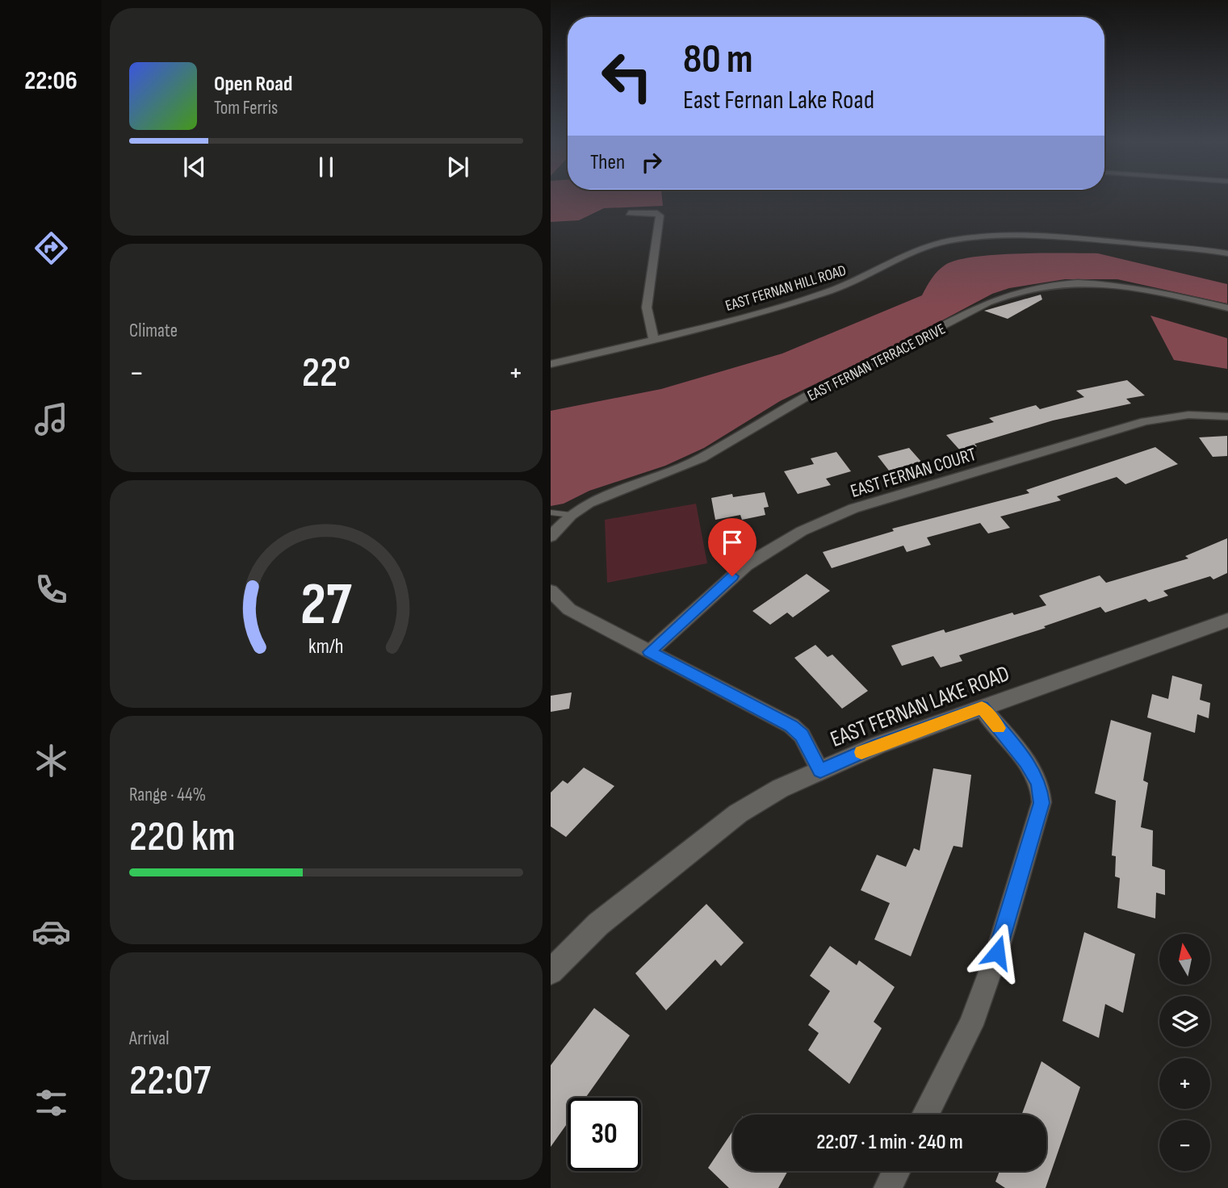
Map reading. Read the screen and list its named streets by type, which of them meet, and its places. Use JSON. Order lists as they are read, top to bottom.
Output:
{
  "streets": {
    "street": [
      "EAST FERNAN HILL ROAD",
      "EAST FERNAN TERRACE DRIVE",
      "EAST FERNAN COURT",
      "EAST FERNAN LAKE ROAD"
    ]
  },
  "north": "top",
  "page": {
    "tabs": "22:06",
    "turn": ["80 m", "East Fernan Lake Road"],
    "song": ["Open Road", "Tom Ferris"],
    "then": "Then",
    "tile": [
      "Climate",
      ["Range · 44%", "220 km"],
      ["Arrival", "22:07"]
    ],
    "heat": ["−", "22°", "+"],
    "map_buttons": ["+", "−"],
    "limit": "30",
    "trip": "22:07 · 1 min · 240 m",
    "gauge": ["27", "km/h"]
  }
}
